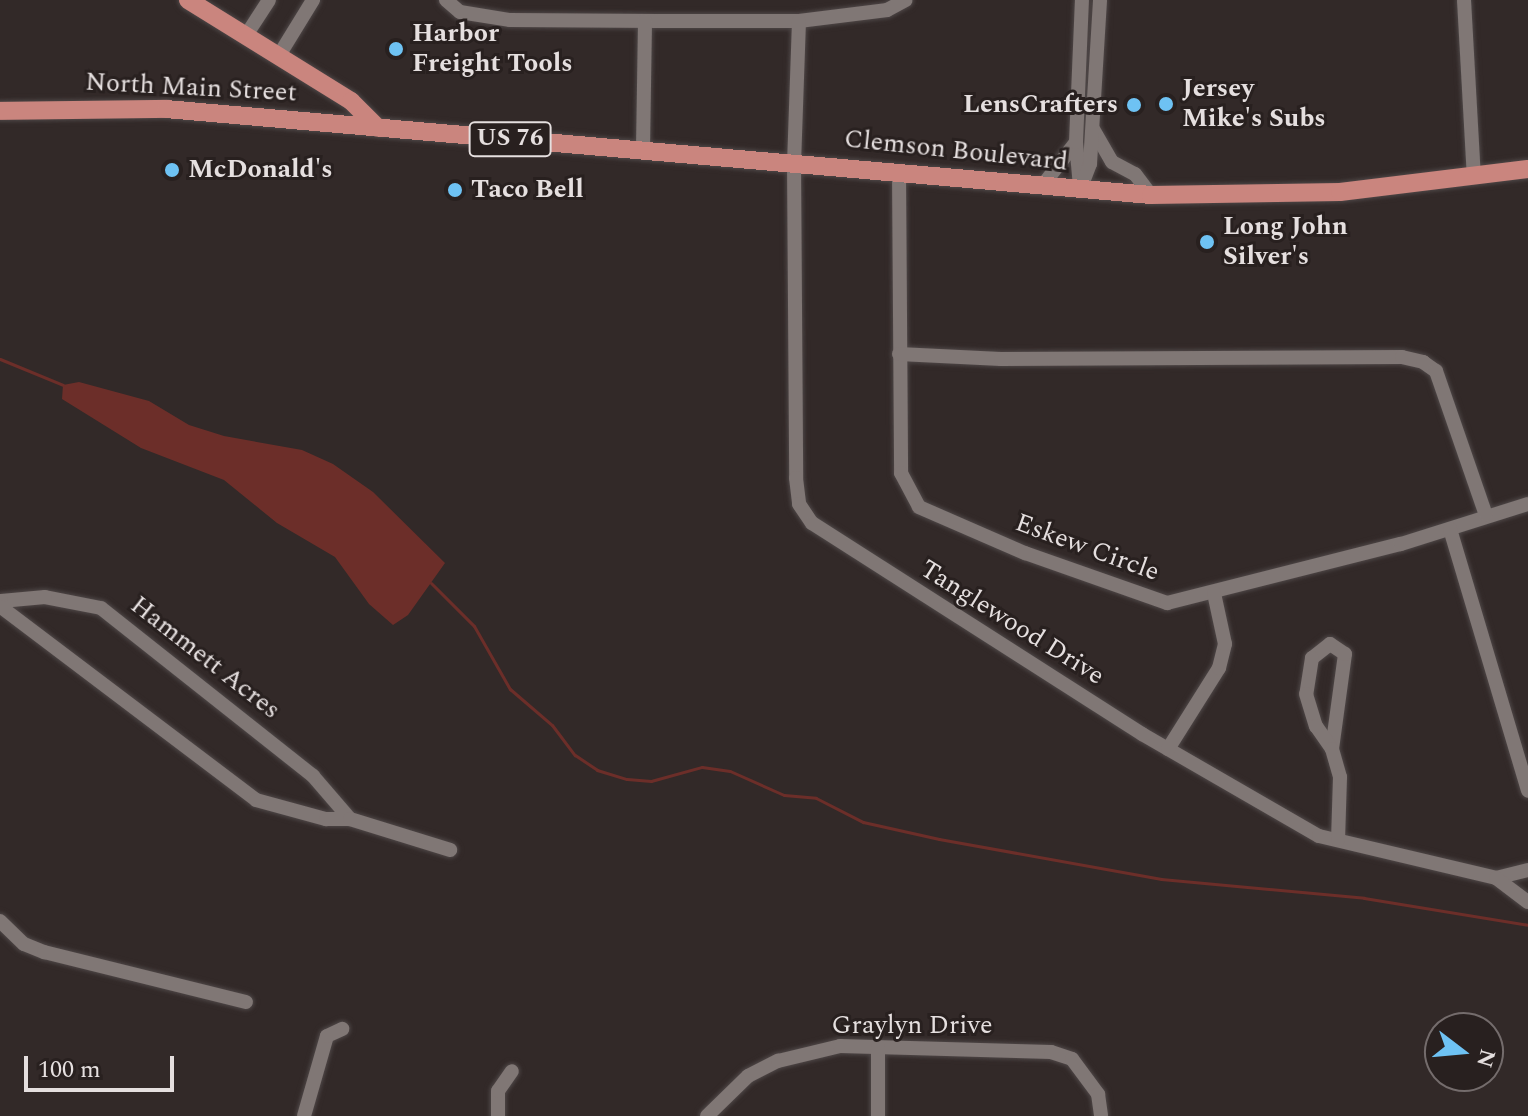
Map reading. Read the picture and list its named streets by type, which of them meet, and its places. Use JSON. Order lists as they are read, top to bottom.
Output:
{
  "streets": {
    "main road": ["North Main Street", "US 76", "Clemson Boulevard"],
    "street": [
      "Eskew Circle",
      "Tanglewood Drive",
      "Hammett Acres",
      "Graylyn Drive"
    ]
  },
  "crossings": [
    ["North Main Street", "Clemson Boulevard"],
    ["Clemson Boulevard", "Eskew Circle"],
    ["Clemson Boulevard", "Tanglewood Drive"]
  ],
  "places": [
    "Harbor Freight Tools",
    "Jersey Mike's Subs",
    "LensCrafters",
    "McDonald's",
    "Taco Bell",
    "Long John Silver's"
  ],
  "scale_bar": "100 m",
  "north": "right"
}
